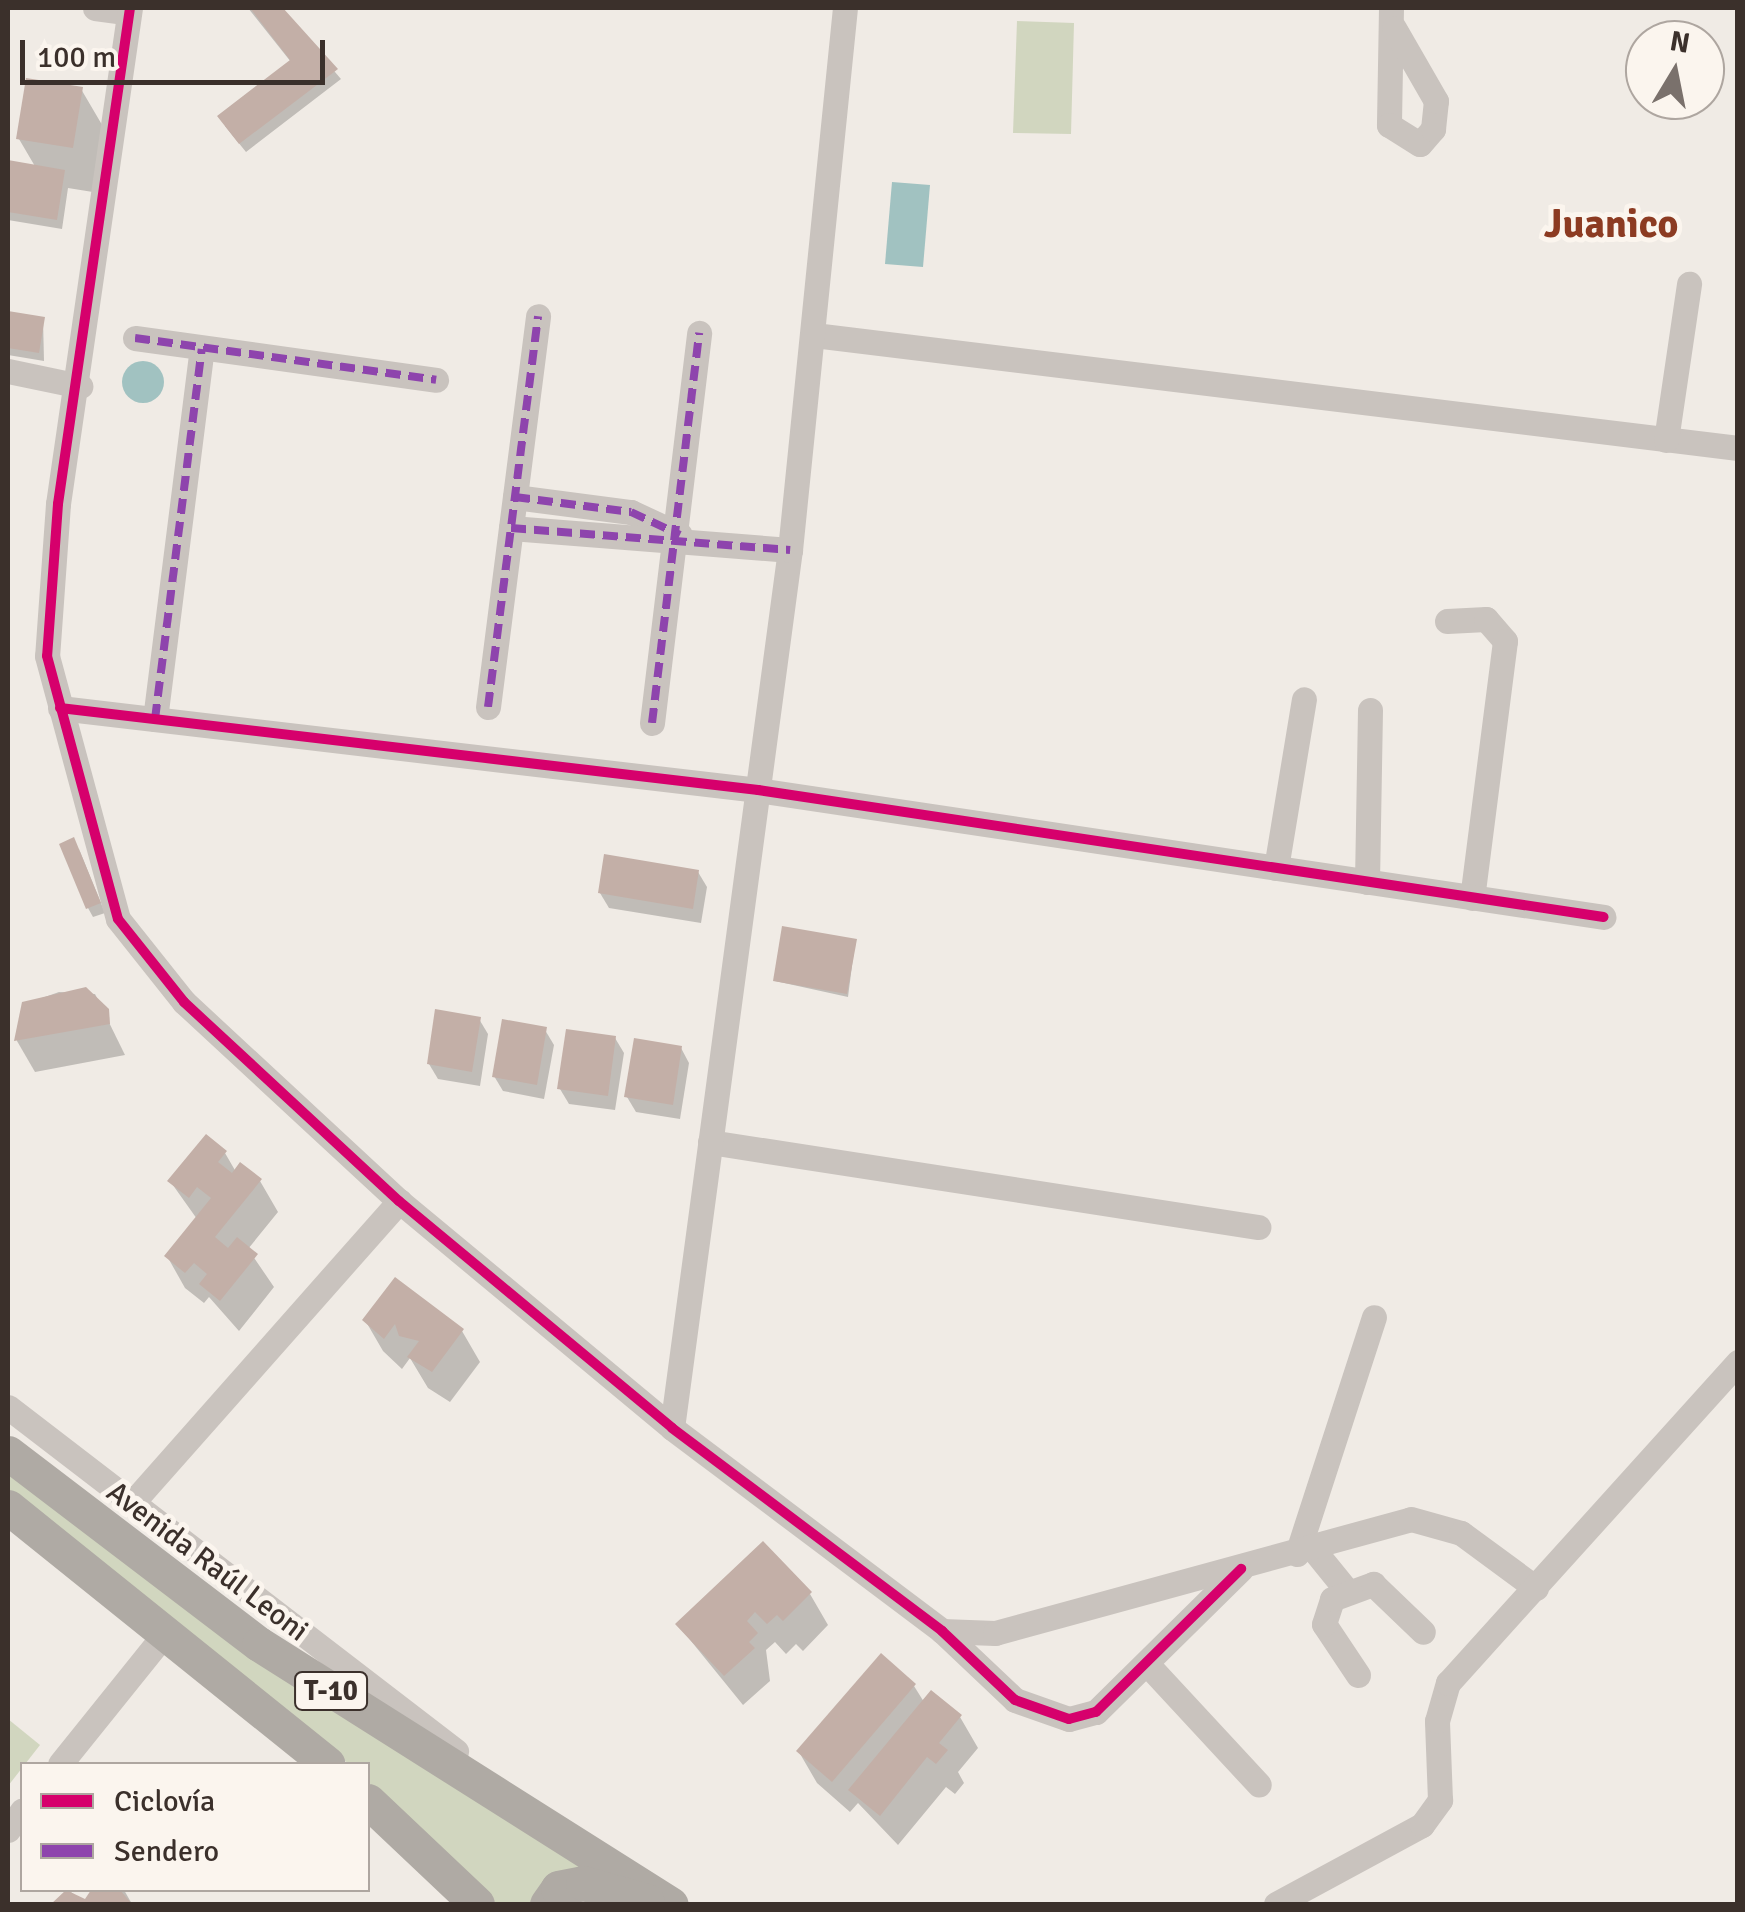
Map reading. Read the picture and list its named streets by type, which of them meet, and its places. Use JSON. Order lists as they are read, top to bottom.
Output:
{
  "streets": {
    "highway": ["Avenida Raúl Leoni", "T-10"]
  },
  "districts": ["Juanico"],
  "legend": ["Ciclovía", "Sendero"],
  "scale_bar": "100 m",
  "north": "top"
}
